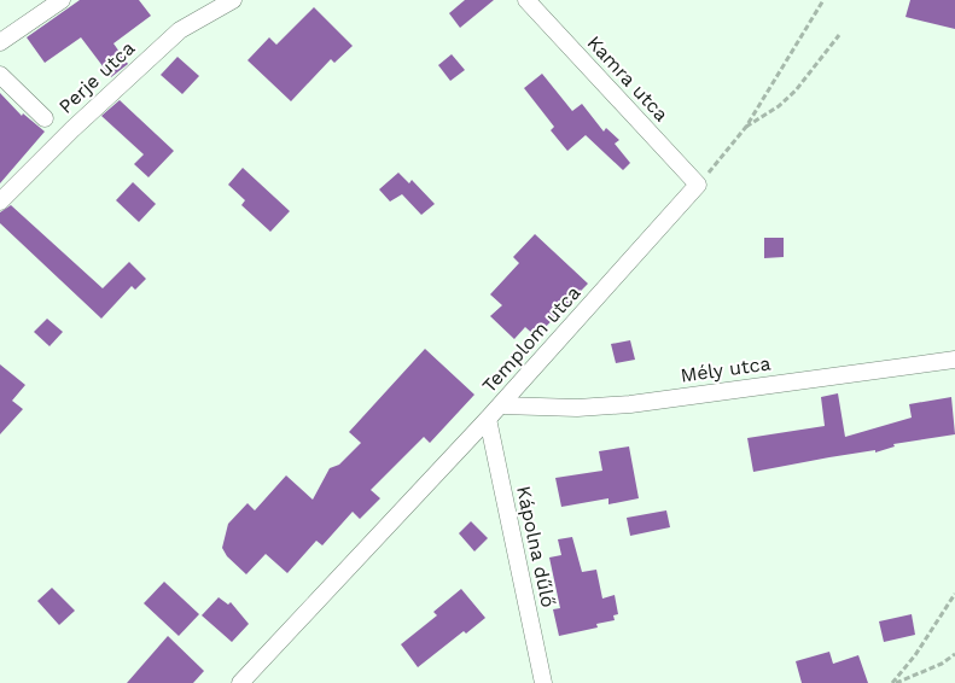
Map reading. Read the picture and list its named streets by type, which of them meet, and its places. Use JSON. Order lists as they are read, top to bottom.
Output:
{
  "streets": {
    "street": [
      "Perje utca",
      "Kamra utca",
      "Templom utca",
      "Mély utca",
      "Kápolna dűlő"
    ]
  },
  "crossings": [
    ["Kamra utca", "Templom utca"],
    ["Templom utca", "Mély utca"],
    ["Templom utca", "Kápolna dűlő"]
  ]
}
